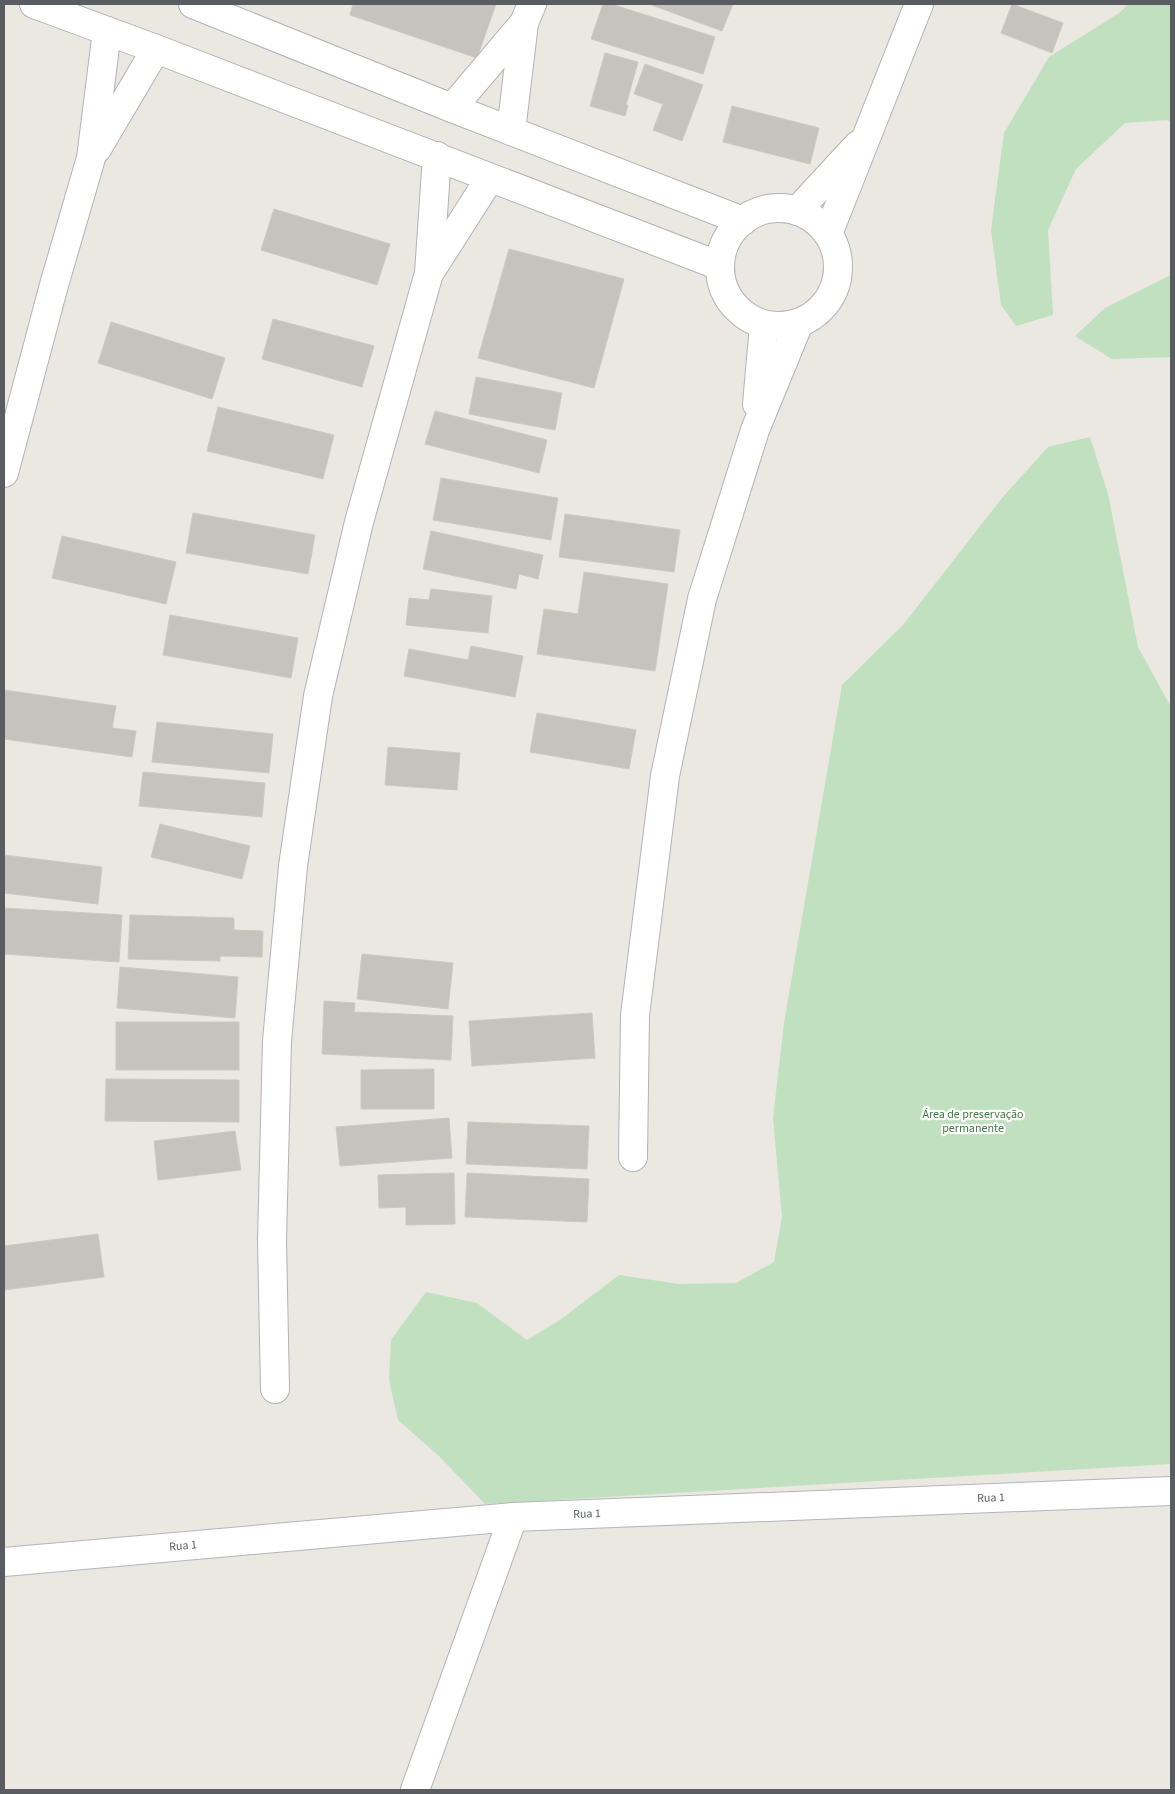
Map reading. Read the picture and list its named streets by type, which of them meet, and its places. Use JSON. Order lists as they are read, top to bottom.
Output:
{
  "streets": {
    "street": ["Rua 1"]
  },
  "parks": ["Área de preservação permanente"]
}
